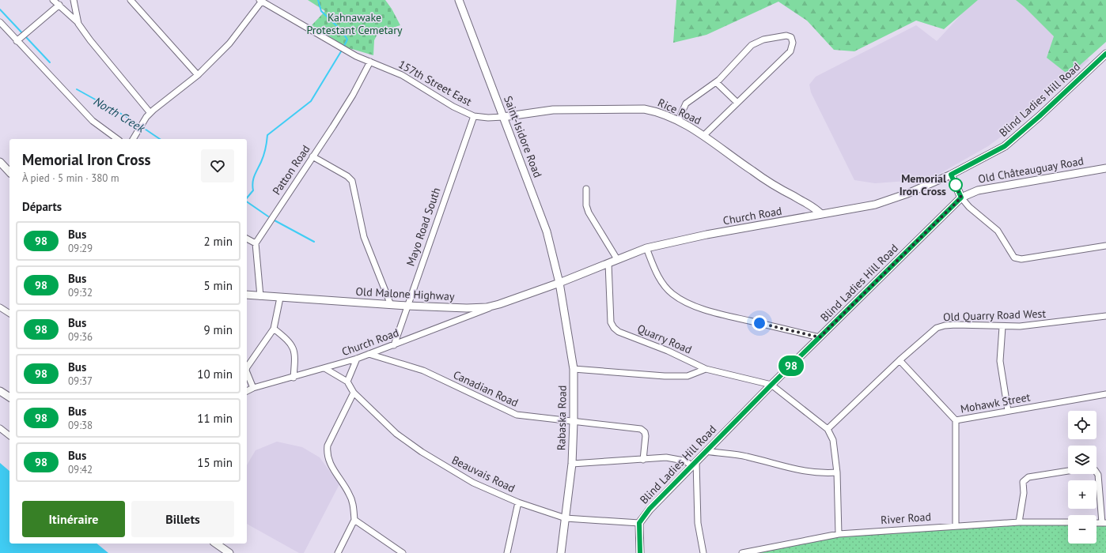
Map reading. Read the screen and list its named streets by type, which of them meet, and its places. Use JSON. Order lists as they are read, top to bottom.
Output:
{
  "streets": {
    "street": [
      "157th Street East",
      "Blind Ladies Hill Road",
      "Rice Road",
      "Saint-Isidore Road",
      "Patton Road",
      "Old Châteauguay Road",
      "Church Road",
      "Mayo Road South",
      "Old Malone Highway",
      "Old Quarry Road West",
      "Quarry Road",
      "Canadian Road",
      "Mohawk Street",
      "Rabaska Road",
      "Beauvais Road",
      "River Road"
    ]
  },
  "crossings": [
    ["157th Street East", "Rice Road"],
    ["157th Street East", "Saint-Isidore Road"],
    ["157th Street East", "Patton Road"],
    ["157th Street East", "Mayo Road South"],
    ["Blind Ladies Hill Road", "Old Châteauguay Road"],
    ["Blind Ladies Hill Road", "Church Road"],
    ["Blind Ladies Hill Road", "Quarry Road"],
    ["Blind Ladies Hill Road", "Beauvais Road"],
    ["Rice Road", "Saint-Isidore Road"],
    ["Rice Road", "Church Road"],
    ["Saint-Isidore Road", "Church Road"],
    ["Saint-Isidore Road", "Old Malone Highway"],
    ["Saint-Isidore Road", "Rabaska Road"],
    ["Church Road", "Mayo Road South"],
    ["Church Road", "Old Malone Highway"],
    ["Church Road", "Quarry Road"],
    ["Church Road", "Canadian Road"],
    ["Church Road", "Rabaska Road"],
    ["Church Road", "Beauvais Road"],
    ["Mayo Road South", "Old Malone Highway"],
    ["Old Malone Highway", "Rabaska Road"],
    ["Canadian Road", "Rabaska Road"],
    ["Mohawk Street", "River Road"],
    ["Rabaska Road", "Beauvais Road"]
  ],
  "water": ["North Creek"],
  "parks": ["Kahnawake Protestant Cemetary"],
  "places": ["Memorial Iron Cross"],
  "lines": ["bus line 98"],
  "page": {
    "on_map": "98",
    "heading": [
      ["Memorial Iron Cross", "À pied · 5 min · 380 m"],
      "Départs"
    ],
    "list": [
      {
        "mark": "98",
        "name": "Bus",
        "note": "09:29",
        "value": "2 min"
      },
      {
        "mark": "98",
        "name": "Bus",
        "note": "09:32",
        "value": "5 min"
      },
      {
        "mark": "98",
        "name": "Bus",
        "note": "09:36",
        "value": "9 min"
      },
      {
        "mark": "98",
        "name": "Bus",
        "note": "09:37",
        "value": "10 min"
      },
      {
        "mark": "98",
        "name": "Bus",
        "note": "09:38",
        "value": "11 min"
      },
      {
        "mark": "98",
        "name": "Bus",
        "note": "09:42",
        "value": "15 min"
      }
    ],
    "map_buttons": ["+", "−"],
    "buttons": ["Itinéraire", "Billets"]
  }
}
